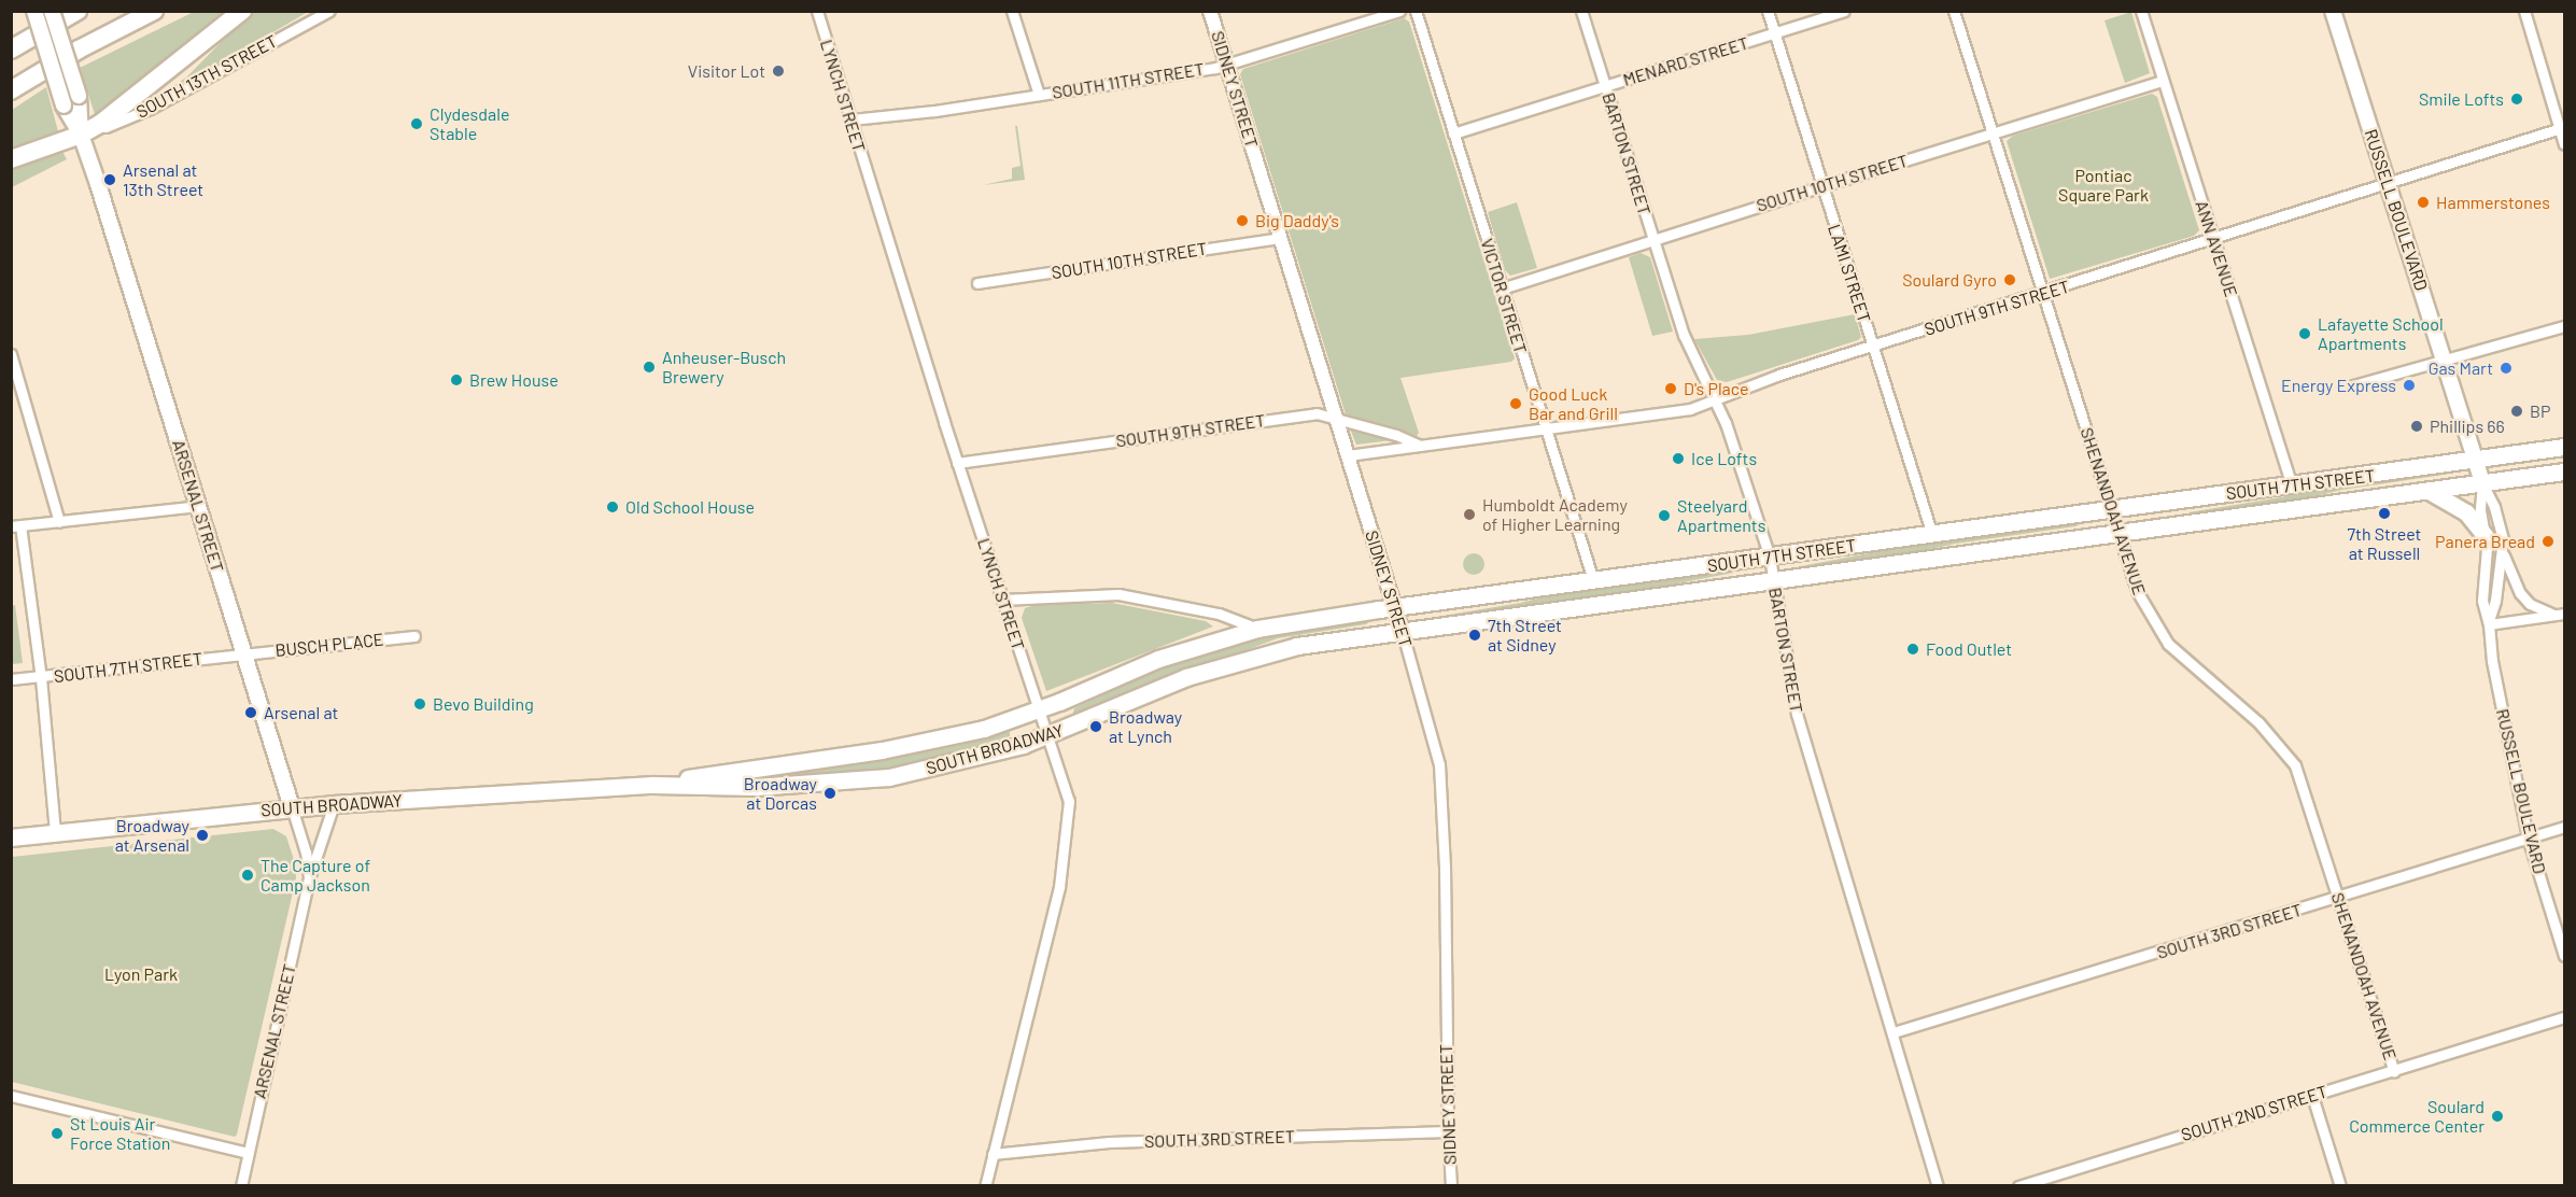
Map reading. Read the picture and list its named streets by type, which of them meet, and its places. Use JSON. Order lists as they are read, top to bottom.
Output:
{
  "streets": {
    "main road": [
      "RUSSELL BOULEVARD",
      "SOUTH 7TH STREET",
      "ARSENAL STREET",
      "SOUTH BROADWAY"
    ],
    "street": [
      "MENARD STREET",
      "SOUTH 13TH STREET",
      "SOUTH 11TH STREET",
      "SIDNEY STREET",
      "LYNCH STREET",
      "BARTON STREET",
      "SOUTH 10TH STREET",
      "ANN AVENUE",
      "LAMI STREET",
      "VICTOR STREET",
      "SOUTH 9TH STREET",
      "SHENANDOAH AVENUE",
      "BUSCH PLACE",
      "SOUTH 3RD STREET",
      "SOUTH 2ND STREET"
    ]
  },
  "crossings": [
    ["MENARD STREET", "BARTON STREET"],
    ["MENARD STREET", "LAMI STREET"],
    ["MENARD STREET", "VICTOR STREET"],
    ["SOUTH 13TH STREET", "ARSENAL STREET"],
    ["SOUTH 11TH STREET", "SIDNEY STREET"],
    ["SOUTH 11TH STREET", "LYNCH STREET"],
    ["SIDNEY STREET", "SOUTH 10TH STREET"],
    ["SIDNEY STREET", "SOUTH 9TH STREET"],
    ["SIDNEY STREET", "SOUTH 7TH STREET"],
    ["SIDNEY STREET", "SOUTH 3RD STREET"],
    ["LYNCH STREET", "SOUTH 9TH STREET"],
    ["LYNCH STREET", "SOUTH 7TH STREET"],
    ["LYNCH STREET", "SOUTH BROADWAY"],
    ["LYNCH STREET", "SOUTH 3RD STREET"],
    ["BARTON STREET", "SOUTH 10TH STREET"],
    ["BARTON STREET", "SOUTH 9TH STREET"],
    ["BARTON STREET", "SOUTH 7TH STREET"],
    ["BARTON STREET", "SOUTH 3RD STREET"],
    ["SOUTH 10TH STREET", "ANN AVENUE"],
    ["SOUTH 10TH STREET", "LAMI STREET"],
    ["SOUTH 10TH STREET", "VICTOR STREET"],
    ["SOUTH 10TH STREET", "SHENANDOAH AVENUE"],
    ["RUSSELL BOULEVARD", "SOUTH 9TH STREET"],
    ["RUSSELL BOULEVARD", "SOUTH 7TH STREET"],
    ["RUSSELL BOULEVARD", "SOUTH 3RD STREET"],
    ["ANN AVENUE", "SOUTH 9TH STREET"],
    ["ANN AVENUE", "SOUTH 7TH STREET"],
    ["LAMI STREET", "SOUTH 9TH STREET"],
    ["LAMI STREET", "SOUTH 7TH STREET"],
    ["VICTOR STREET", "SOUTH 9TH STREET"],
    ["VICTOR STREET", "SOUTH 7TH STREET"],
    ["SOUTH 9TH STREET", "SHENANDOAH AVENUE"],
    ["SOUTH 7TH STREET", "ARSENAL STREET"],
    ["SOUTH 7TH STREET", "SHENANDOAH AVENUE"],
    ["SOUTH 7TH STREET", "BUSCH PLACE"],
    ["SOUTH 7TH STREET", "SOUTH BROADWAY"],
    ["ARSENAL STREET", "BUSCH PLACE"],
    ["ARSENAL STREET", "SOUTH BROADWAY"],
    ["SHENANDOAH AVENUE", "SOUTH 3RD STREET"],
    ["SHENANDOAH AVENUE", "SOUTH 2ND STREET"]
  ],
  "parks": ["Pontiac Square Park", "Lyon Park"],
  "places": [
    "Visitor Lot",
    "Smile Lofts",
    "Clydesdale Stable",
    "Arsenal at 13th Street",
    "Hammerstones",
    "Big Daddy's",
    "Soulard Gyro",
    "Lafayette School Apartments",
    "Anheuser-Busch Brewery",
    "Gas Mart",
    "Brew House",
    "Energy Express",
    "D's Place",
    "Good Luck Bar and Grill",
    "BP",
    "Phillips 66",
    "Ice Lofts",
    "Old School House",
    "7th Street at Russell",
    "Humboldt Academy of Higher Learning",
    "Steelyard Apartments",
    "Panera Bread",
    "7th Street at Sidney",
    "Food Outlet",
    "Bevo Building",
    "Arsenal at",
    "Broadway at Lynch",
    "Broadway at Dorcas",
    "Broadway at Arsenal",
    "The Capture of Camp Jackson",
    "Soulard Commerce Center",
    "St Louis Air Force Station"
  ]
}
